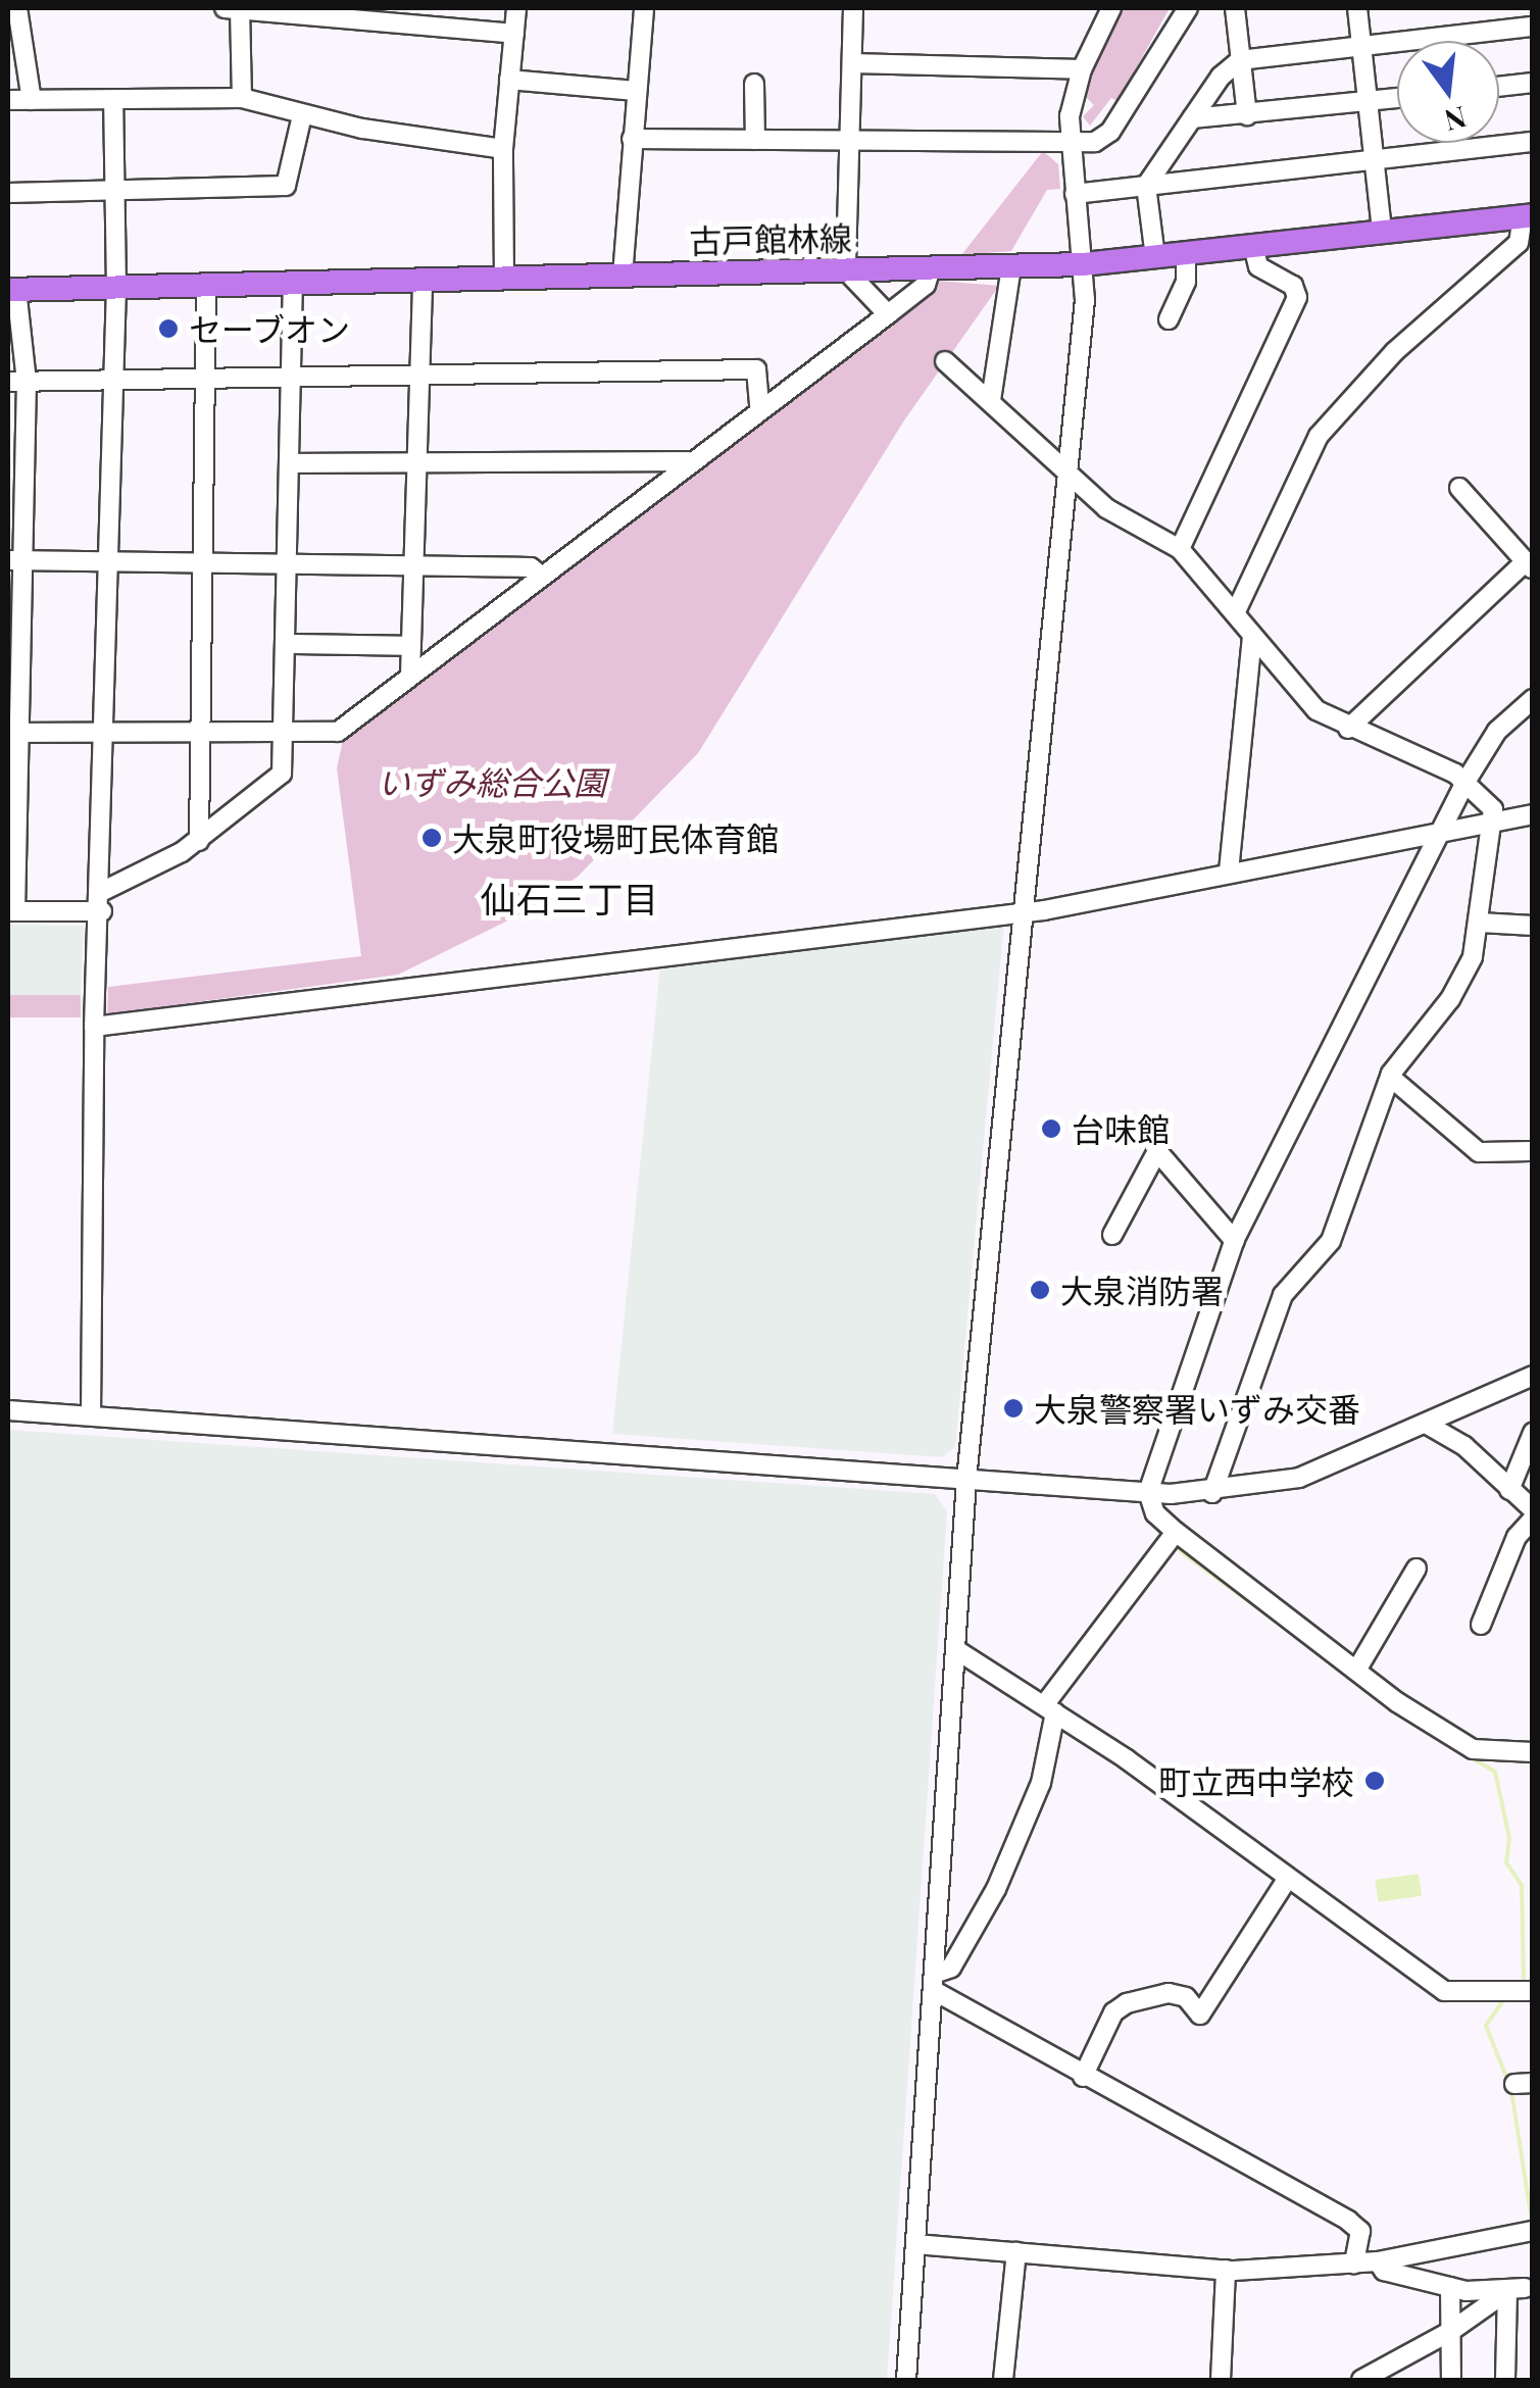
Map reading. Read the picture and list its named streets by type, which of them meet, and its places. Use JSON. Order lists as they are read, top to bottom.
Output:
{
  "streets": {
    "main road": ["古戸館林線"]
  },
  "districts": ["仙石三丁目"],
  "parks": ["いずみ総合公園"],
  "places": [
    "セーブオン",
    "大泉町役場町民体育館",
    "台味館",
    "大泉消防署",
    "大泉警察署いずみ交番",
    "町立西中学校"
  ],
  "north": "bottom"
}
